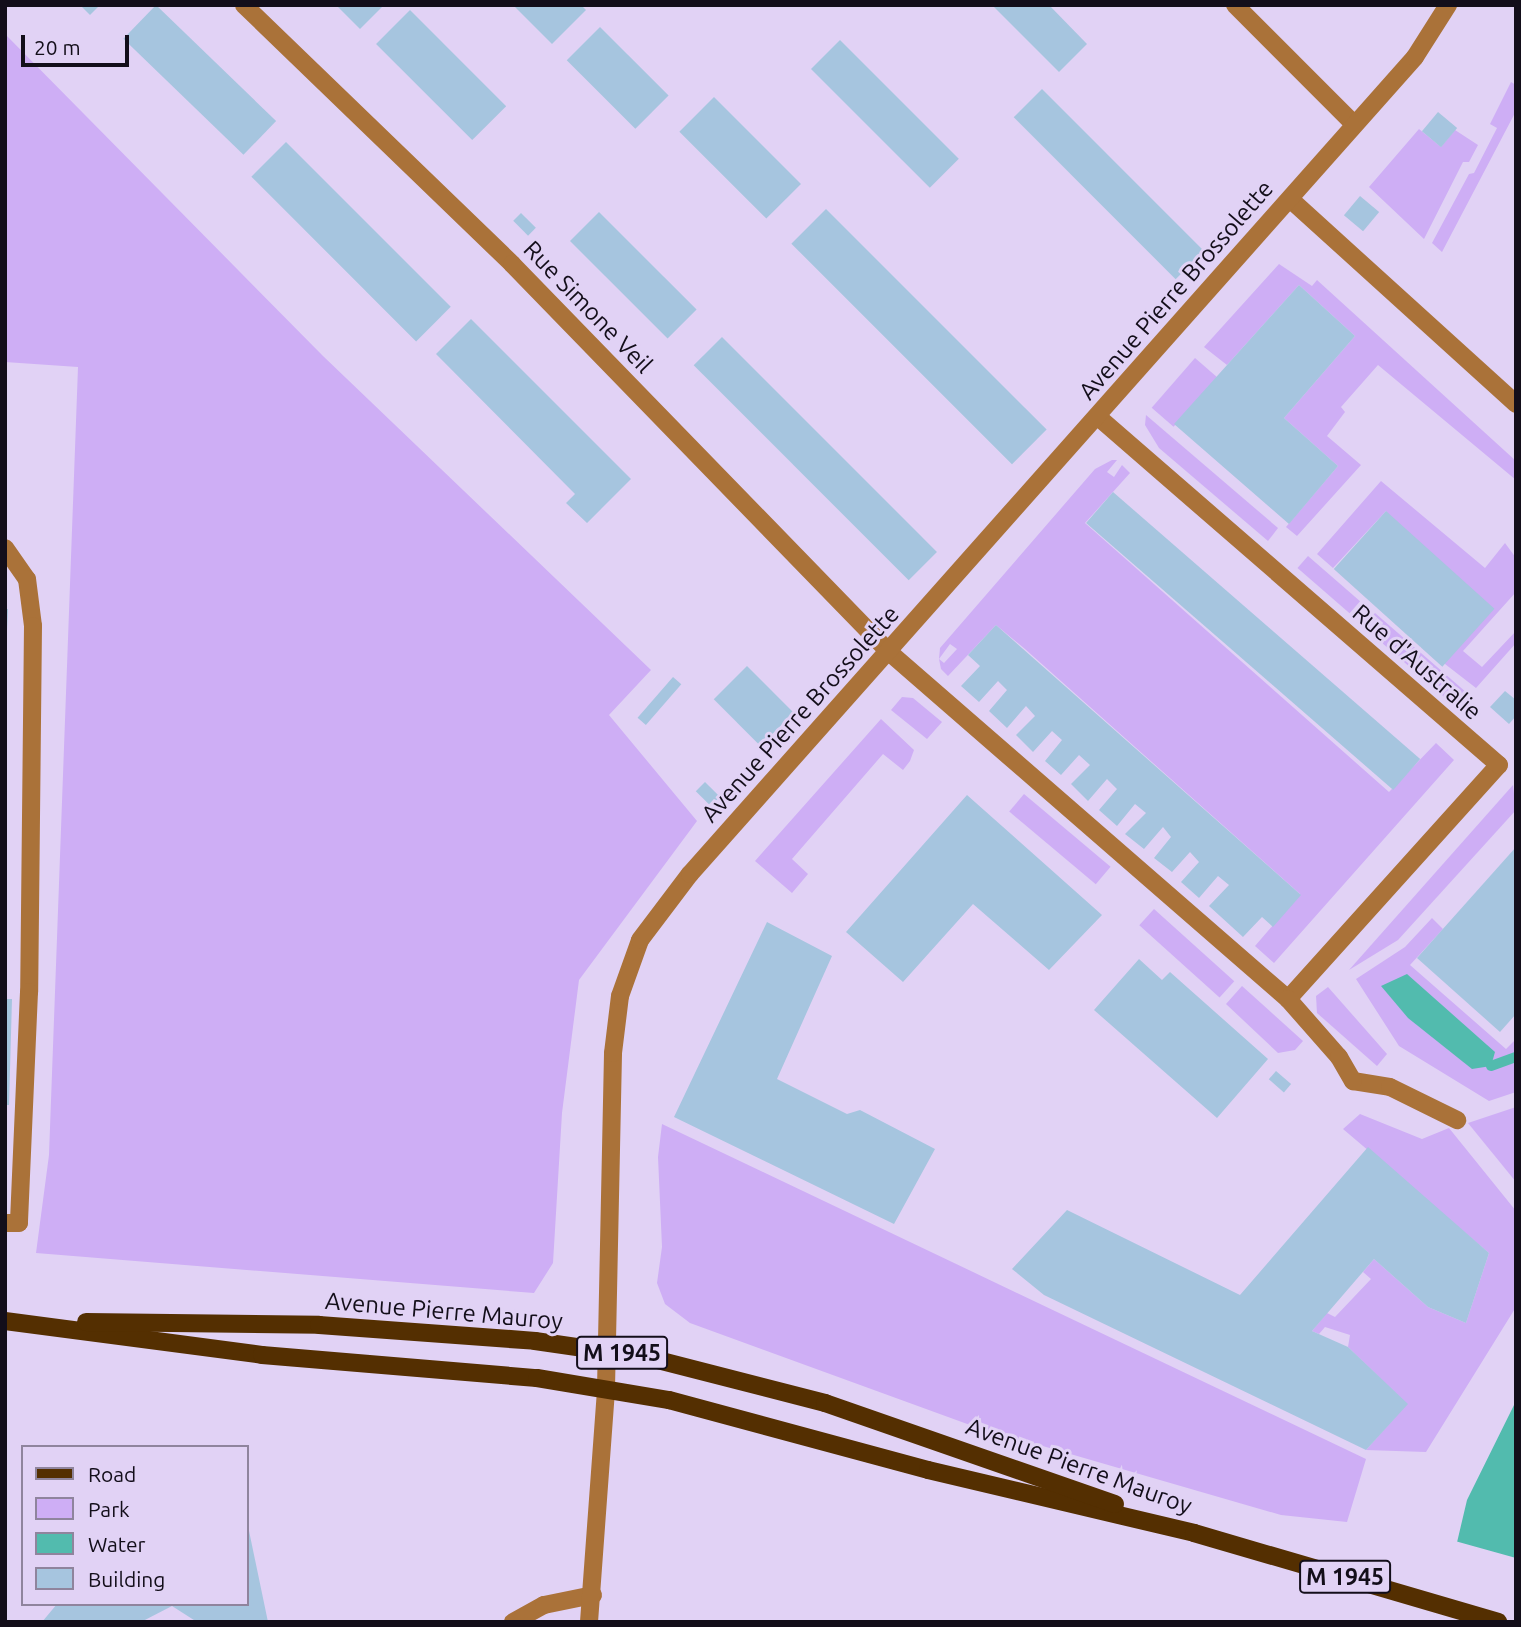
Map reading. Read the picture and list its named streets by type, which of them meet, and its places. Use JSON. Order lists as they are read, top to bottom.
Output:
{
  "streets": {
    "main road": ["Avenue Pierre Mauroy", "M 1945"],
    "street": ["Avenue Pierre Brossolette", "Rue Simone Veil", "Rue d'Australie"]
  },
  "crossings": [
    ["Avenue Pierre Brossolette", "Rue Simone Veil"],
    ["Avenue Pierre Brossolette", "Rue d'Australie"],
    ["Avenue Pierre Brossolette", "Avenue Pierre Mauroy"],
    ["Avenue Pierre Mauroy", "M 1945"]
  ],
  "legend": [
    "Road",
    "Park",
    "Water",
    "Building"
  ],
  "scale_bar": "20 m"
}
